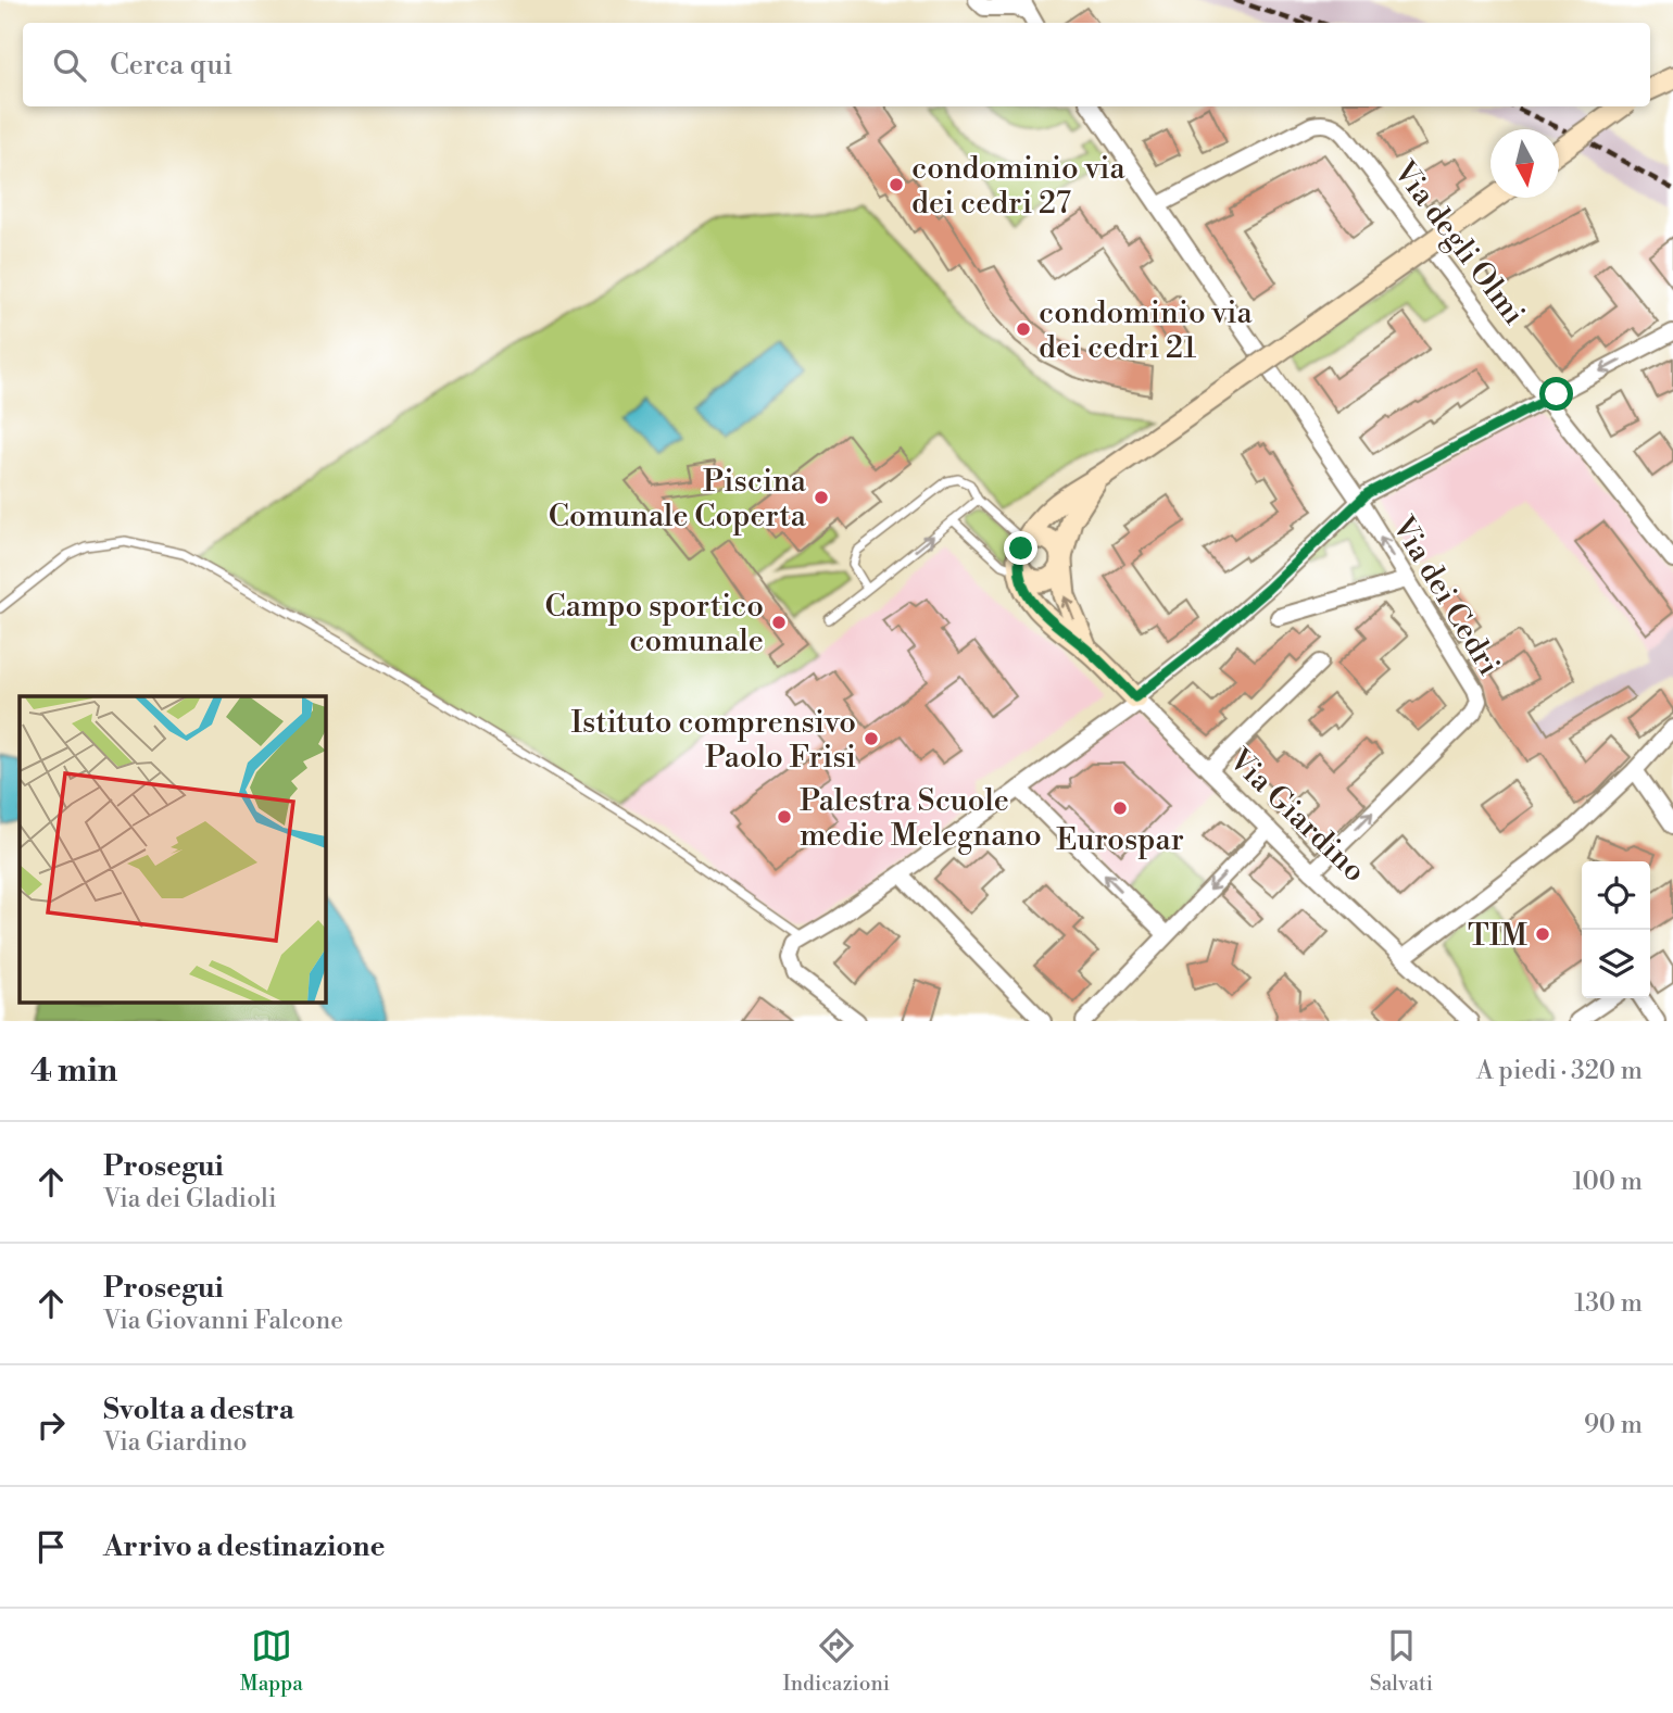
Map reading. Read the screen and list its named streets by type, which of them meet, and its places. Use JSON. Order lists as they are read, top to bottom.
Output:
{
  "streets": {
    "street": ["Via degli Olmi", "Via dei Cedri", "Via Giardino"]
  },
  "crossings": [
    ["Via degli Olmi", "Via dei Cedri"],
    ["Via dei Cedri", "Via Giardino"]
  ],
  "places": [
    "condominio via dei cedri 27",
    "condominio via dei cedri 21",
    "Piscina Comunale Coperta",
    "Campo sportico comunale",
    "Istituto comprensivo Paolo Frisi",
    "Eurospar",
    "Palestra Scuole medie Melegnano",
    "TIM"
  ],
  "north": "bottom",
  "page": {
    "search": "Cerca qui",
    "heading": ["4 min", "A piedi · 320 m"],
    "list": [
      ["Prosegui", "Via dei Gladioli", "100 m"],
      ["Prosegui", "Via Giovanni Falcone", "130 m"],
      ["Svolta a destra", "Via Giardino", "90 m"],
      "Arrivo a destinazione"
    ],
    "nav": ["Mappa", "Indicazioni", "Salvati"]
  }
}
